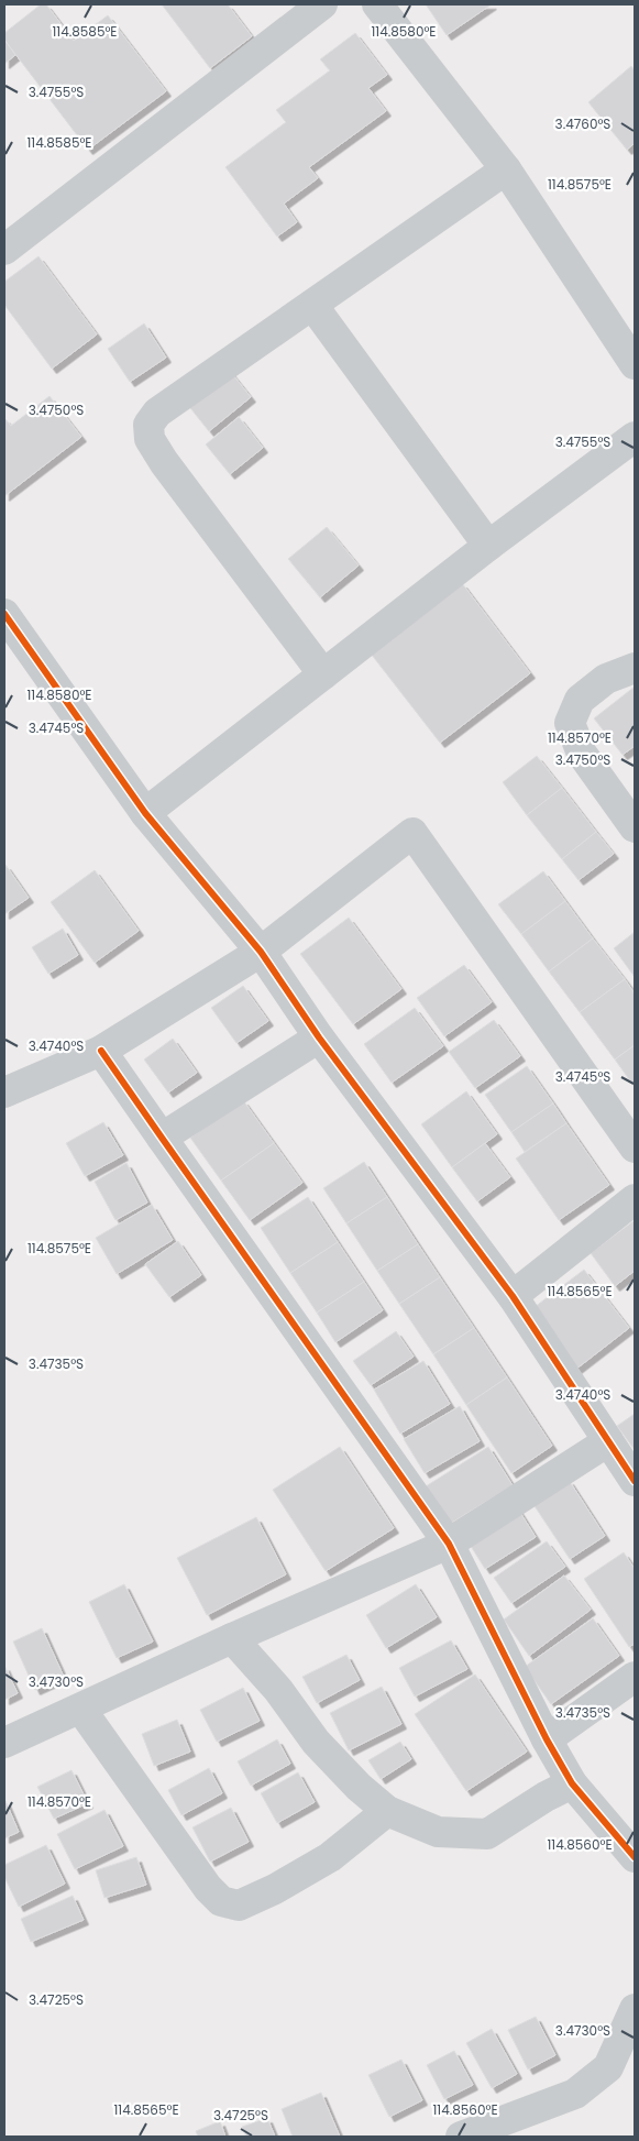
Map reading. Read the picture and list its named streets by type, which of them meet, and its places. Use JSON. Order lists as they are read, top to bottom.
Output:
{
  "coordinates": [
    "114.8580°E",
    "114.8585°E",
    "3.4755°S",
    "3.4760°S",
    "114.8575°E",
    "3.4750°S",
    "3.4745°S",
    "114.8570°E",
    "3.4740°S",
    "114.8565°E",
    "3.4735°S",
    "3.4730°S",
    "114.8560°E",
    "3.4725°S"
  ]
}
